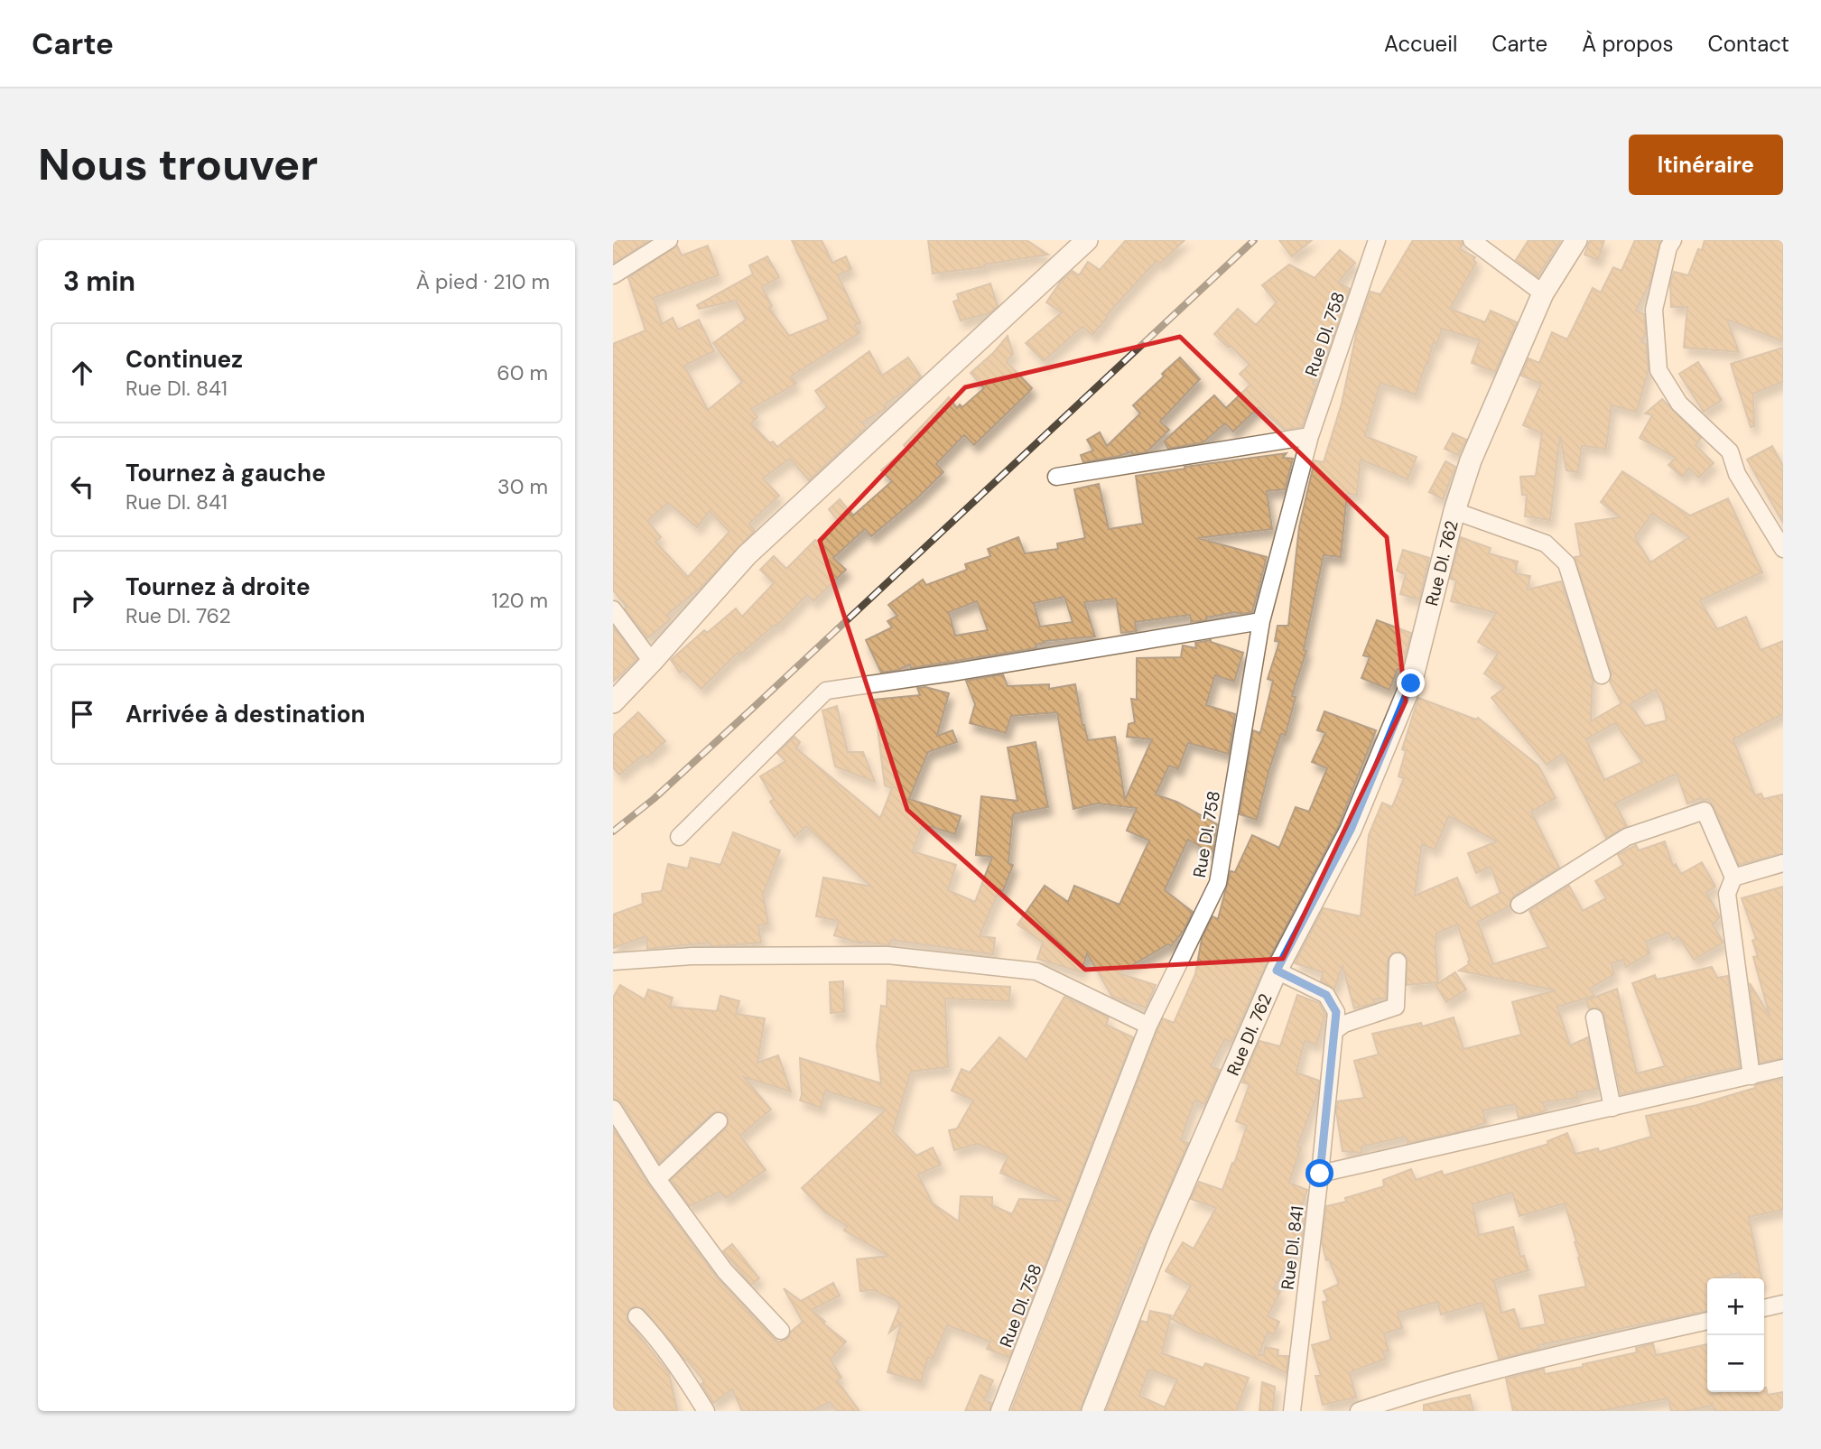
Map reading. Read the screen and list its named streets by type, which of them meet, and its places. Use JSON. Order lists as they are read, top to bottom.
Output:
{
  "streets": {
    "street": ["Rue DI. 758", "Rue DI. 762", "Rue DI. 841"]
  },
  "crossings": [
    ["Rue DI. 762", "Rue DI. 841"]
  ],
  "page": {
    "header": "Carte",
    "nav": [
      "Accueil",
      "Carte",
      "À propos",
      "Contact"
    ],
    "buttons": "Itinéraire",
    "title": "Nous trouver",
    "heading": ["3 min", "À pied · 210 m"],
    "list": [
      ["Continuez", "Rue DI. 841", "60 m"],
      ["Tournez à gauche", "Rue DI. 841", "30 m"],
      ["Tournez à droite", "Rue DI. 762", "120 m"],
      "Arrivée à destination"
    ],
    "map_buttons": ["+", "−"]
  }
}
